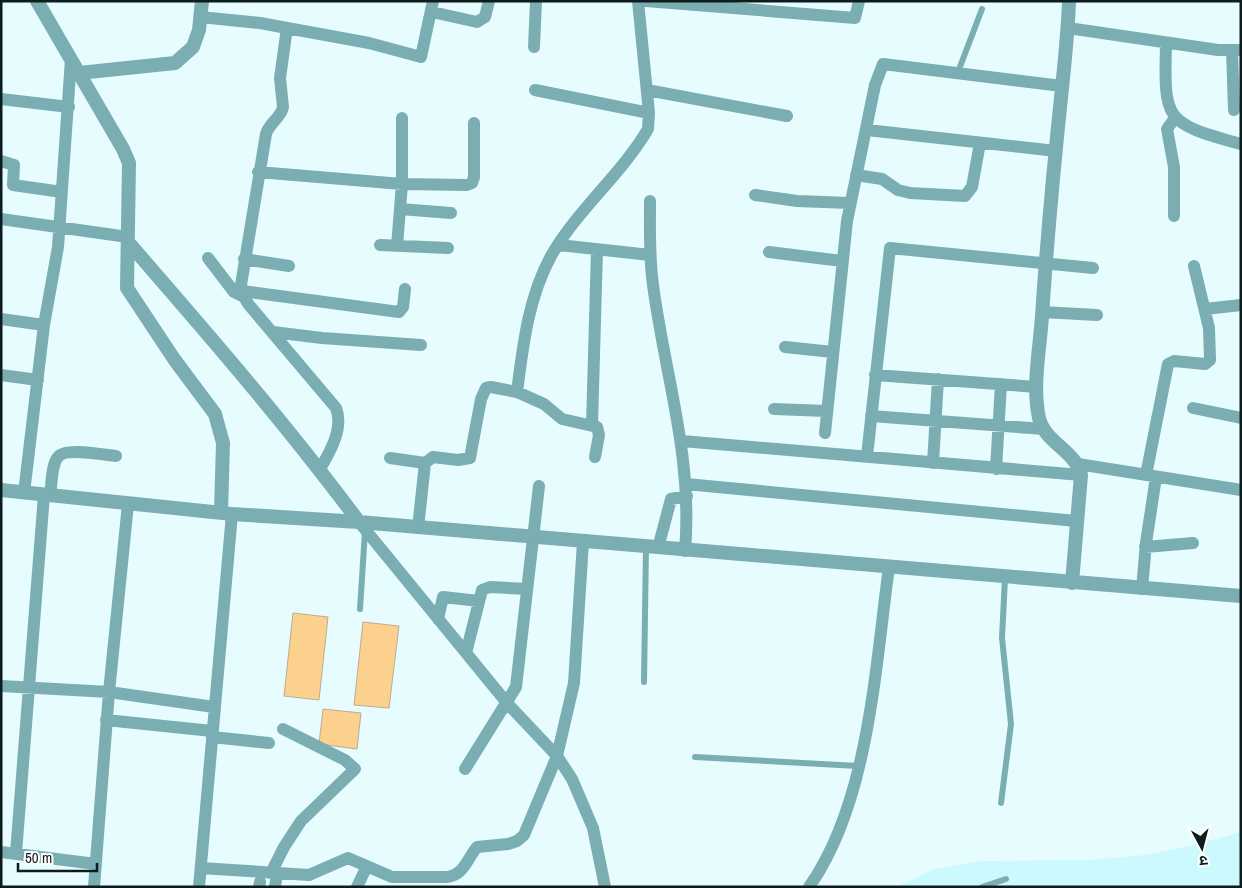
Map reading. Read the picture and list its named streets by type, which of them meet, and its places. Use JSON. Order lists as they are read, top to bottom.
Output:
{
  "scale_bar": "50 m",
  "north": "bottom"
}
